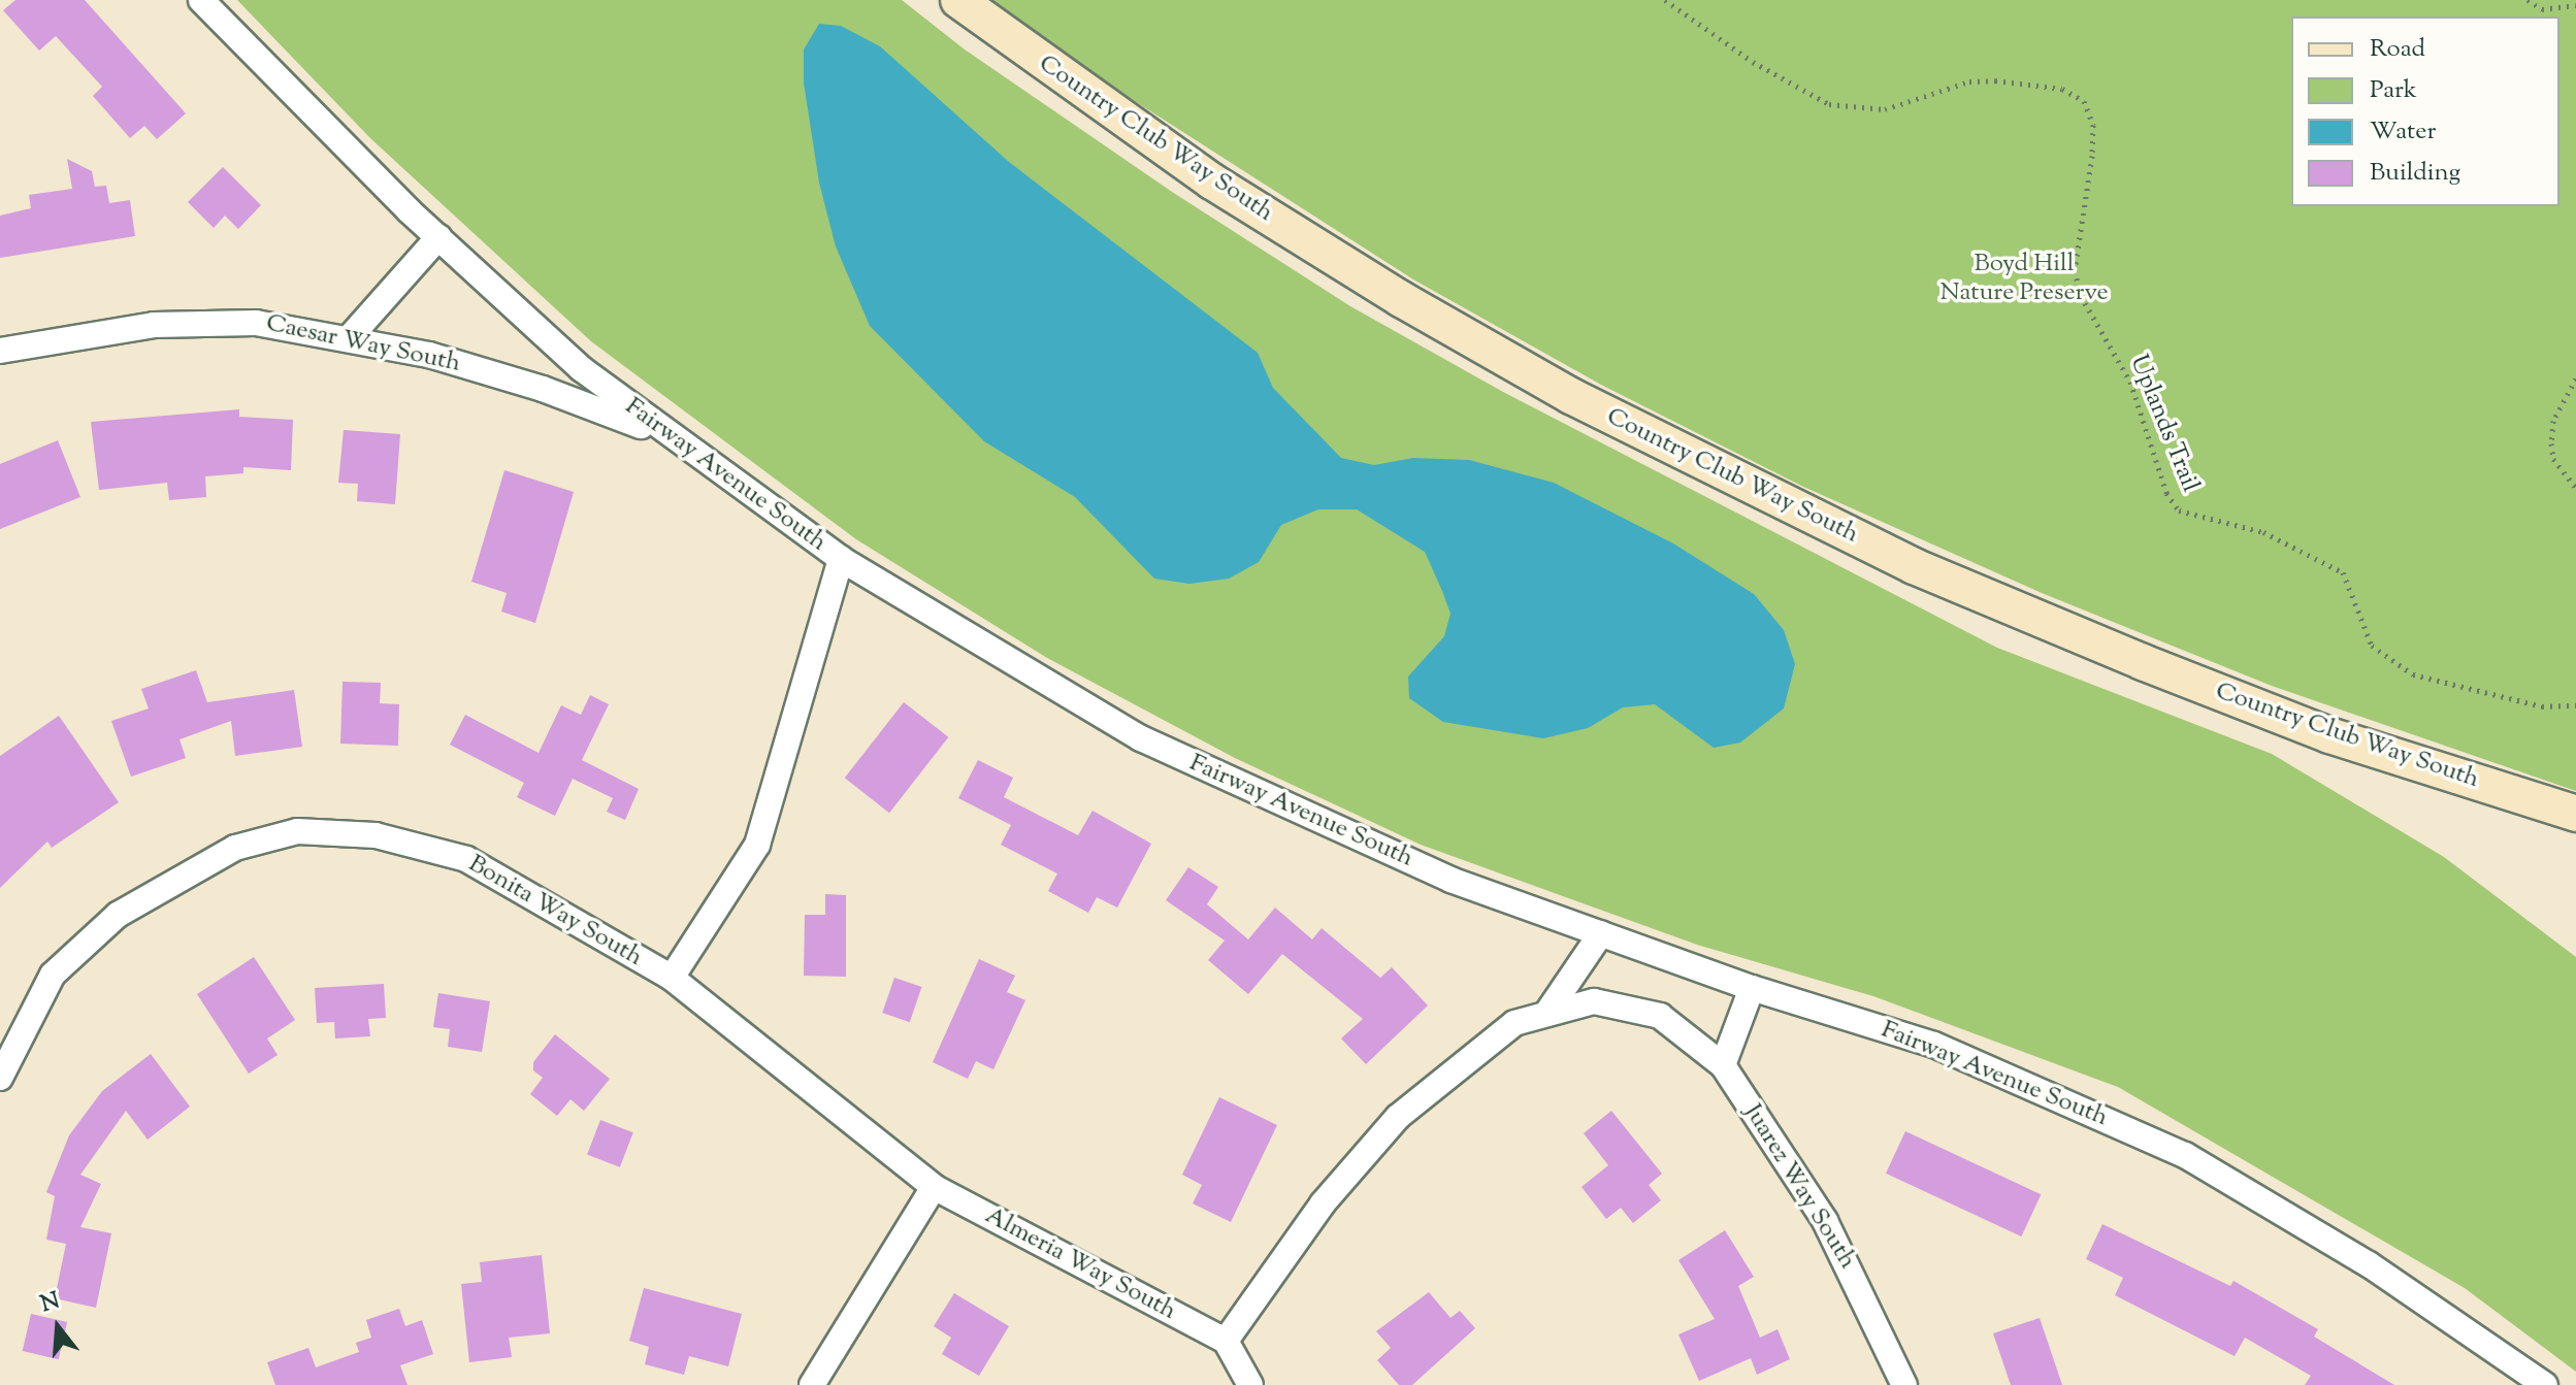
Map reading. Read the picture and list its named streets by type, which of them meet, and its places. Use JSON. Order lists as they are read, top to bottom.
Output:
{
  "streets": {
    "street": [
      "Country Club Way South",
      "Caesar Way South",
      "Fairway Avenue South",
      "Bonita Way South",
      "Juarez Way South",
      "Almeria Way South"
    ],
    "path": ["Uplands Trail"]
  },
  "crossings": [
    ["Caesar Way South", "Fairway Avenue South"],
    ["Fairway Avenue South", "Bonita Way South"],
    ["Bonita Way South", "Almeria Way South"]
  ],
  "parks": ["Boyd Hill Nature Preserve"],
  "legend": [
    "Road",
    "Park",
    "Water",
    "Building"
  ],
  "north": "top"
}
